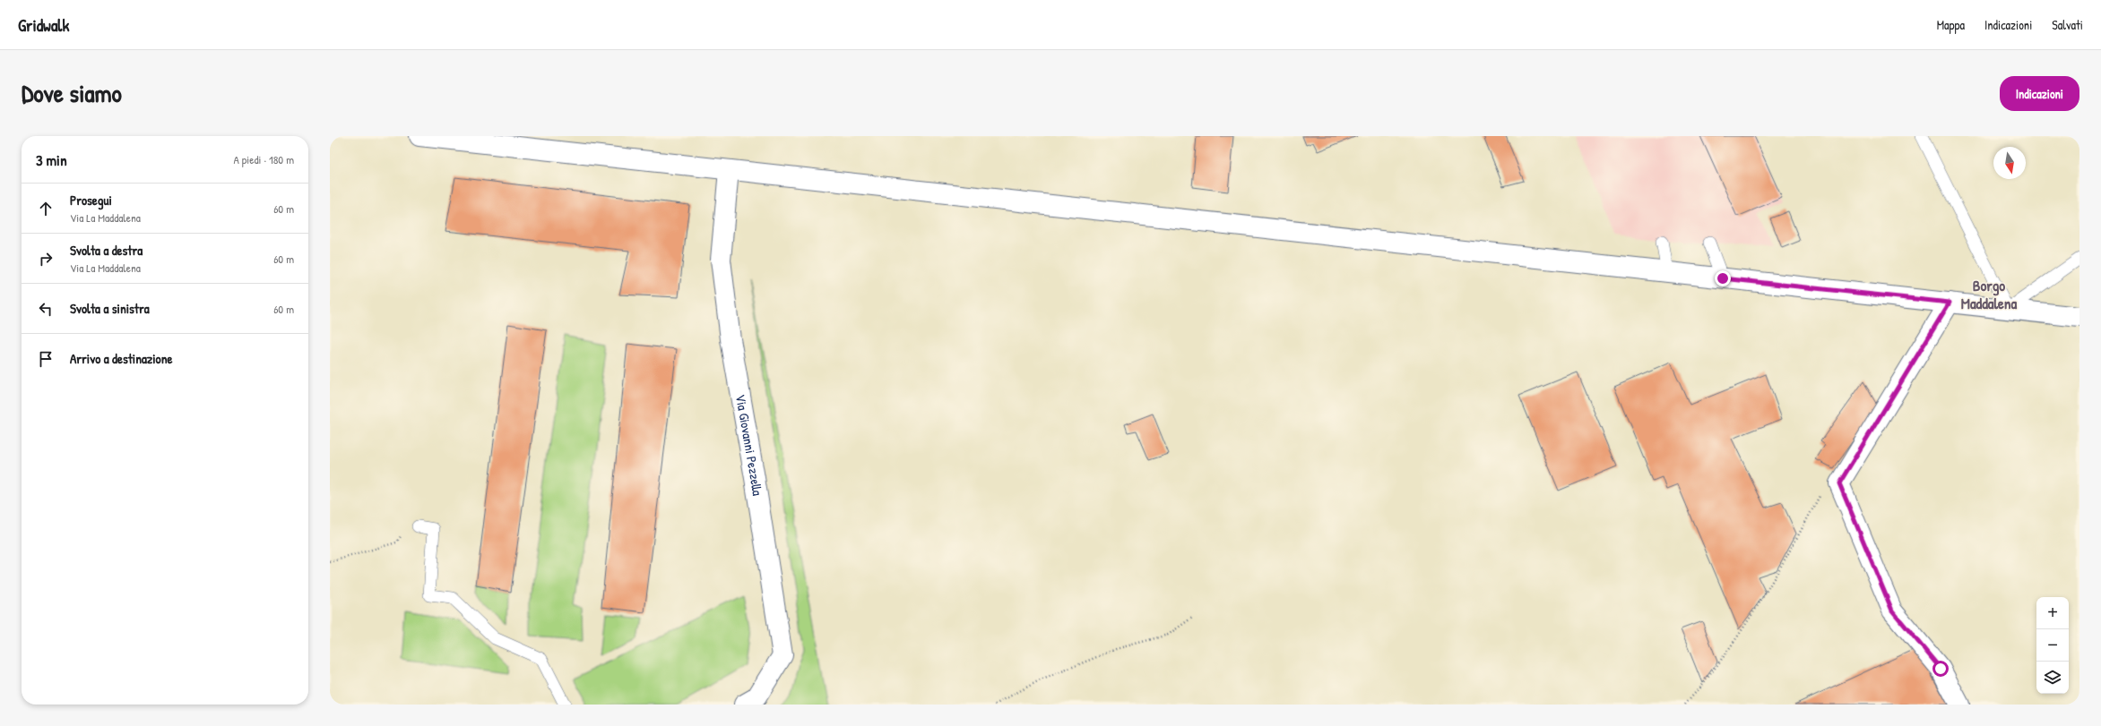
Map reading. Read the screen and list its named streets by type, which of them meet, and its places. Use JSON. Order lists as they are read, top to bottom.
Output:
{
  "streets": {
    "street": ["Via Giovanni Pezzella"]
  },
  "districts": ["Borgo Maddalena"],
  "north": "bottom",
  "page": {
    "header": "Gridwalk",
    "nav": ["Mappa", "Indicazioni", "Salvati"],
    "title": "Dove siamo",
    "buttons": "Indicazioni",
    "heading": ["3 min", "A piedi · 180 m"],
    "list": [
      ["Prosegui", "Via La Maddalena", "60 m"],
      ["Svolta a destra", "Via La Maddalena", "60 m"],
      ["Svolta a sinistra", "60 m"],
      "Arrivo a destinazione"
    ],
    "map_buttons": ["+", "−"]
  }
}
